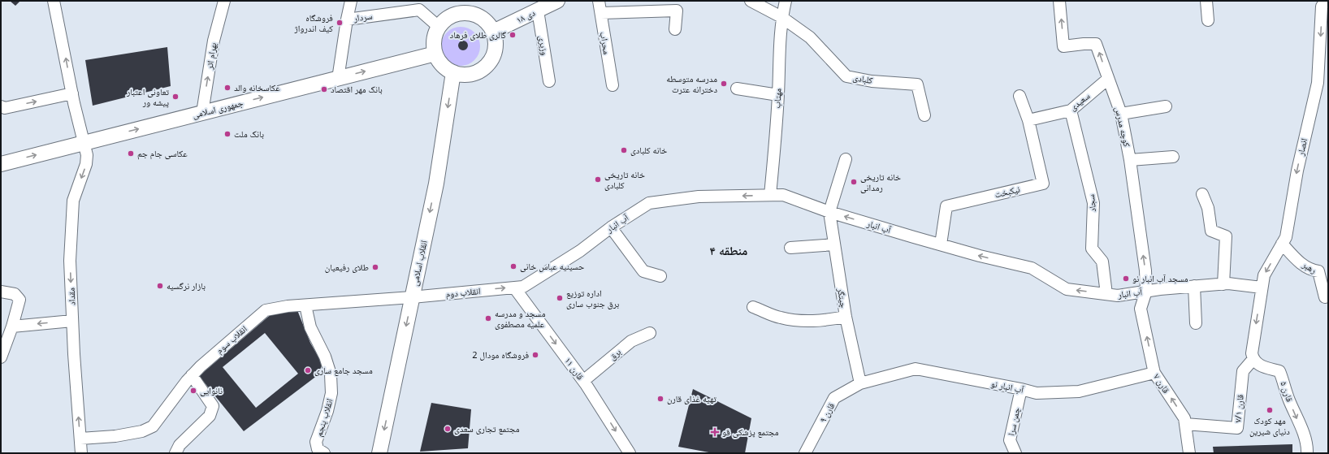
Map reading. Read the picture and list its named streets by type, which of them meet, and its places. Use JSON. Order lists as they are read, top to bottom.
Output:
{
  "streets": {
    "main road": ["۱۸ دی", "جمهوری اسلامی", "انقلاب اسلامی"],
    "street": [
      "سردار",
      "محراب",
      "وزیری",
      "بهرام اتر",
      "کلبادی",
      "مهتاب",
      "سعیدی",
      "کوچه مدرس",
      "انصار",
      "نیکبخت",
      "سجاد",
      "آب انبار",
      "رهبر",
      "انقلاب دوم",
      "مقداد",
      "چیتگر",
      "انقلاب سوم",
      "برق",
      "قارن ۱۱",
      "قارن ٧",
      "آب انبار نو",
      "قارن ۵",
      "قارن ۷/۱",
      "قارن ٩",
      "انقلاب پنجم",
      "چمن سرا"
    ]
  },
  "crossings": [
    ["۱۸ دی", "وزیری"],
    ["۱۸ دی", "جمهوری اسلامی"],
    ["۱۸ دی", "انقلاب اسلامی"],
    ["سردار", "جمهوری اسلامی"],
    ["بهرام اتر", "جمهوری اسلامی"],
    ["کلبادی", "مهتاب"],
    ["مهتاب", "آب انبار"],
    ["سعیدی", "کوچه مدرس"],
    ["سعیدی", "نیکبخت"],
    ["سعیدی", "سجاد"],
    ["جمهوری اسلامی", "انقلاب اسلامی"],
    ["جمهوری اسلامی", "مقداد"],
    ["کوچه مدرس", "آب انبار"],
    ["کوچه مدرس", "قارن ٧"],
    ["انصار", "آب انبار"],
    ["انصار", "رهبر"],
    ["نیکبخت", "آب انبار"],
    ["سجاد", "آب انبار"],
    ["آب انبار", "انقلاب دوم"],
    ["آب انبار", "چیتگر"],
    ["آب انبار", "قارن ۱۱"],
    ["آب انبار", "قارن ٧"],
    ["انقلاب اسلامی", "انقلاب دوم"],
    ["انقلاب اسلامی", "انقلاب سوم"],
    ["انقلاب دوم", "انقلاب سوم"],
    ["انقلاب دوم", "قارن ۱۱"],
    ["مقداد", "انقلاب سوم"],
    ["چیتگر", "آب انبار نو"],
    ["چیتگر", "قارن ٩"],
    ["انقلاب سوم", "انقلاب پنجم"],
    ["برق", "قارن ۱۱"],
    ["قارن ٧", "آب انبار نو"],
    ["قارن ٧", "قارن ۷/۱"],
    ["آب انبار نو", "قارن ٩"],
    ["آب انبار نو", "چمن سرا"],
    ["قارن ۵", "قارن ۷/۱"]
  ],
  "one_way": [
    "بهرام اتر",
    "جمهوری اسلامی",
    "انصار",
    "آب انبار",
    "انقلاب اسلامی",
    "انقلاب دوم",
    "قارن ۱۱",
    "قارن ٧",
    "قارن ۵"
  ],
  "districts": ["منطقه ۴"],
  "places": {
    "other": [
      "فروشگاه کیف اندرواژ",
      "گالری طلای فرهاد",
      "مدرسه متوسطه دخترانه عترت",
      "عکاسخانه والد",
      "بانک مهر اقتصاد",
      "تعاونی اعتبار پیشه ور",
      "بانک ملت",
      "خانه کلبادی",
      "عکاسی جام جم",
      "خانه تاریخی کلبادی",
      "خانه تاریخی رمدانی",
      "حسینیه عباس خانی",
      "طلای رفیعیان",
      "مسجد آب انبار نو",
      "بازار نرگسیه",
      "اداره توزیع برق جنوب ساری",
      "مسجد و مدرسه علمیه مصطفوی",
      "فروشگاه مودال 2",
      "مسجد جامع ساری",
      "نانوایی",
      "تهیه غذای قارن",
      "مهد کودک دنیای شیرین",
      "مجتمع تجاری سعدی"
    ],
    "health": ["مجتمع پزشکی قو"]
  }
}
